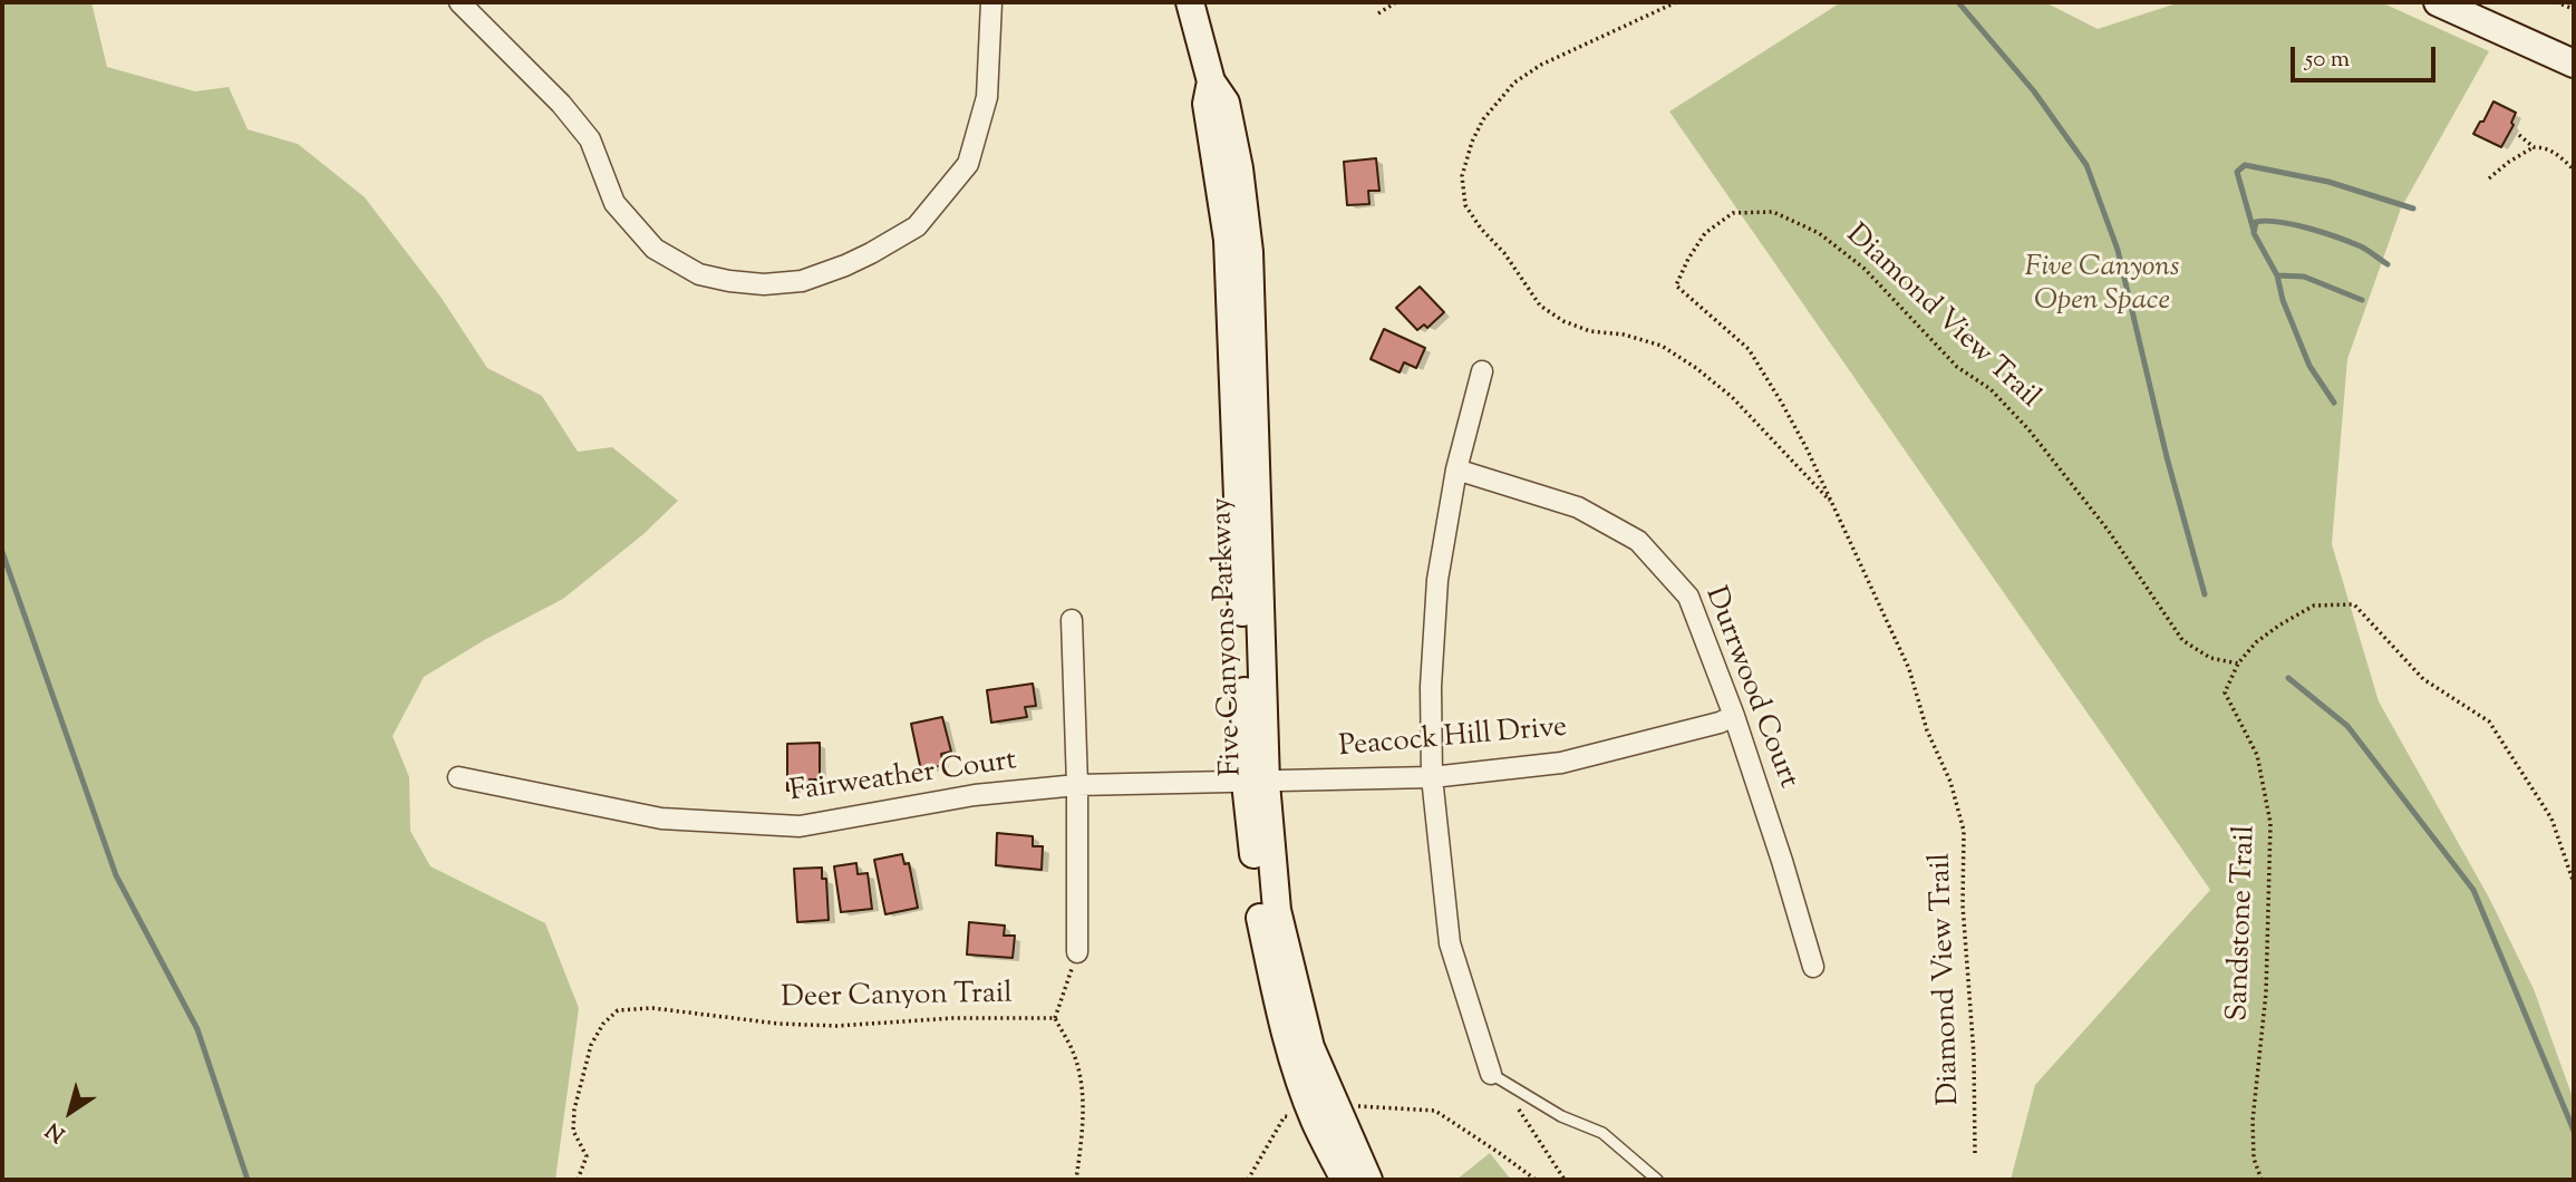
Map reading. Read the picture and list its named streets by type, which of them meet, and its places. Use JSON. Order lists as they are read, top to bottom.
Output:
{
  "streets": {
    "main road": ["Five Canyons Parkway"],
    "street": ["Durrwood Court", "Peacock Hill Drive", "Fairweather Court"],
    "path": ["Diamond View Trail", "Sandstone Trail", "Deer Canyon Trail"]
  },
  "crossings": [
    ["Diamond View Trail", "Sandstone Trail"],
    ["Five Canyons Parkway", "Peacock Hill Drive"],
    ["Five Canyons Parkway", "Fairweather Court"],
    ["Durrwood Court", "Peacock Hill Drive"],
    ["Peacock Hill Drive", "Fairweather Court"]
  ],
  "parks": ["Five Canyons Open Space"],
  "scale_bar": "50 m",
  "north": "bottom left"
}
